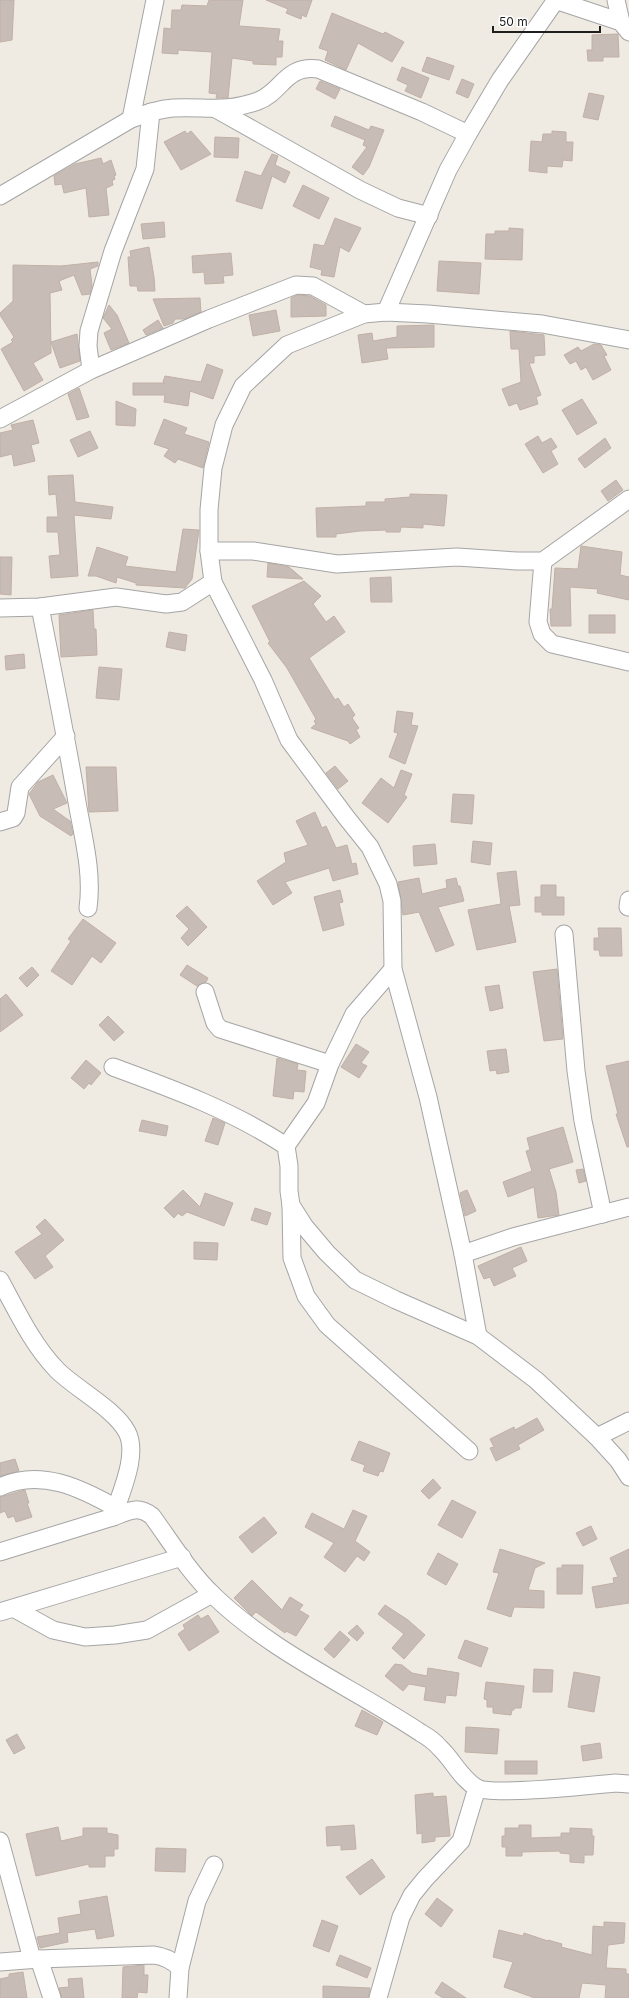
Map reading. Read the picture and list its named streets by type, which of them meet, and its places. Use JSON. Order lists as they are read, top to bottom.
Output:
{
  "scale_bar": "50 m"
}
